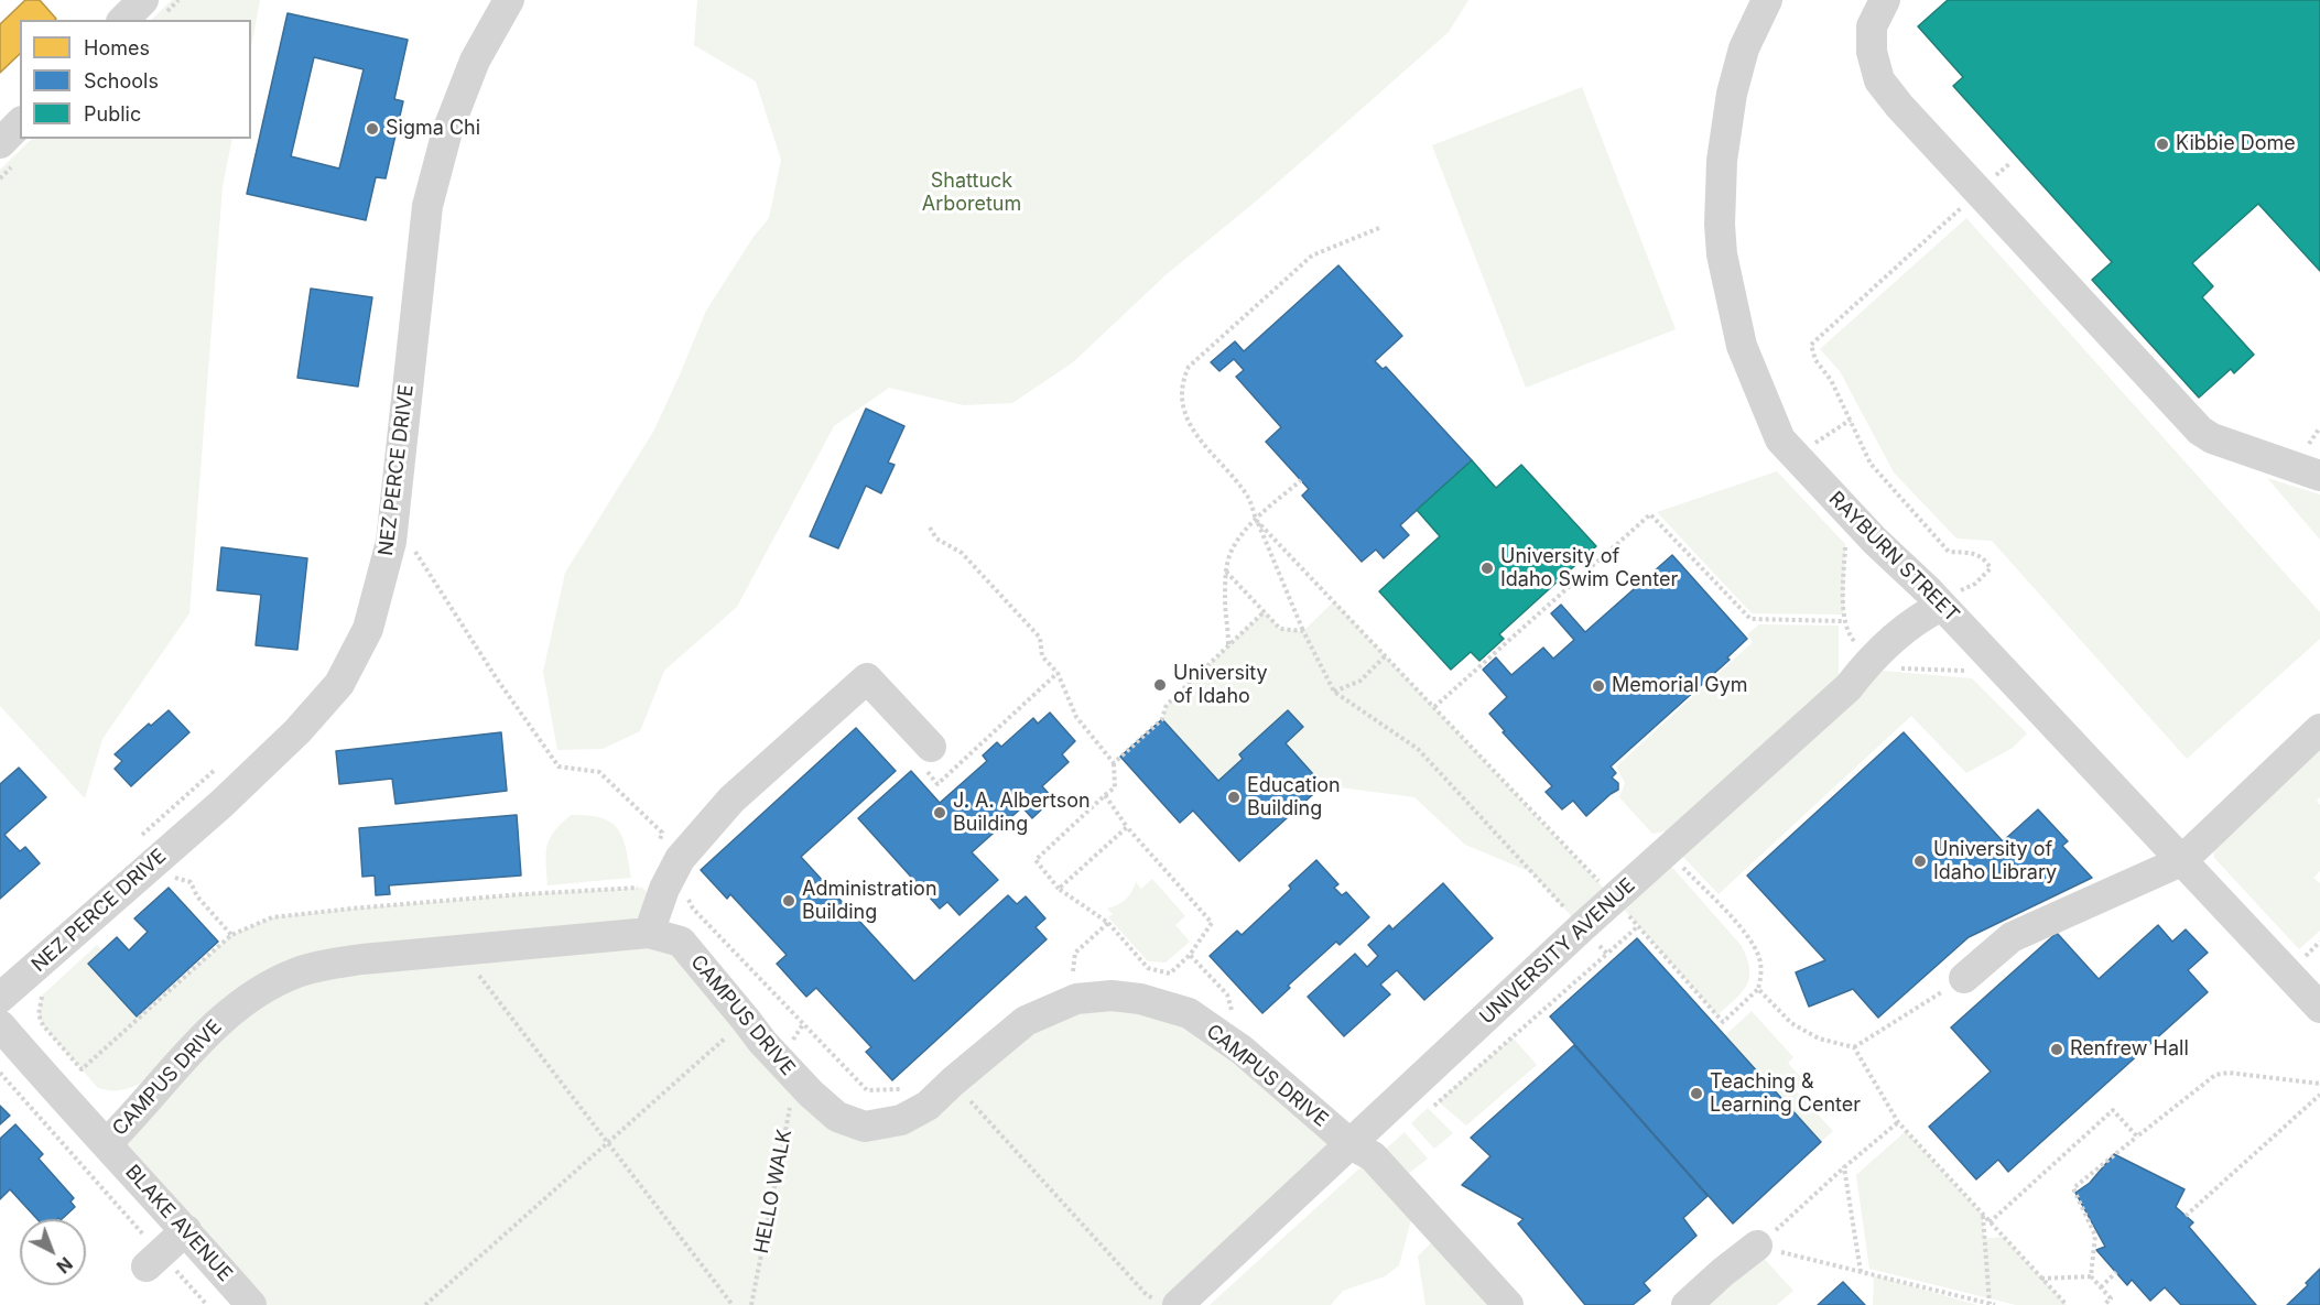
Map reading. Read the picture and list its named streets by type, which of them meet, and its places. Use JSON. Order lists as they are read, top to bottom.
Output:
{
  "streets": {
    "street": [
      "NEZ PERCE DRIVE",
      "RAYBURN STREET",
      "UNIVERSITY AVENUE",
      "CAMPUS DRIVE",
      "BLAKE AVENUE"
    ],
    "path": ["HELLO WALK"]
  },
  "crossings": [
    ["RAYBURN STREET", "UNIVERSITY AVENUE"],
    ["UNIVERSITY AVENUE", "CAMPUS DRIVE"],
    ["CAMPUS DRIVE", "HELLO WALK"],
    ["CAMPUS DRIVE", "BLAKE AVENUE"]
  ],
  "parks": ["Shattuck Arboretum"],
  "places": [
    "Sigma Chi",
    "Kibbie Dome",
    "University of Idaho Swim Center",
    "University of Idaho",
    "Memorial Gym",
    "Education Building",
    "J. A. Albertson Building",
    "University of Idaho Library",
    "Administration Building",
    "Renfrew Hall",
    "Teaching & Learning Center"
  ],
  "legend": ["Homes", "Schools", "Public"],
  "north": "bottom right"
}
